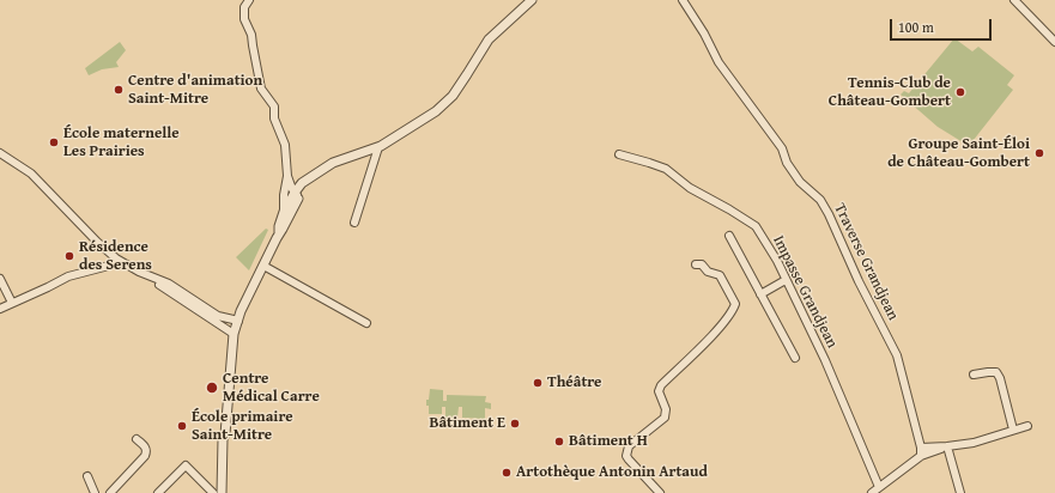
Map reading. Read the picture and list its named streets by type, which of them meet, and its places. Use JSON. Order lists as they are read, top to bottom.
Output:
{
  "streets": {
    "street": ["Traverse Grandjean", "Impasse Grandjean"]
  },
  "places": [
    "Centre d'animation Saint-Mitre",
    "Tennis-Club de Château-Gombert",
    "École maternelle Les Prairies",
    "Groupe Saint-Éloi de Château-Gombert",
    "Résidence des Serens",
    "Théâtre",
    "Centre Médical Carre",
    "Bâtiment E",
    "École primaire Saint-Mitre",
    "Bâtiment H",
    "Artothèque Antonin Artaud"
  ],
  "scale_bar": "100 m"
}
